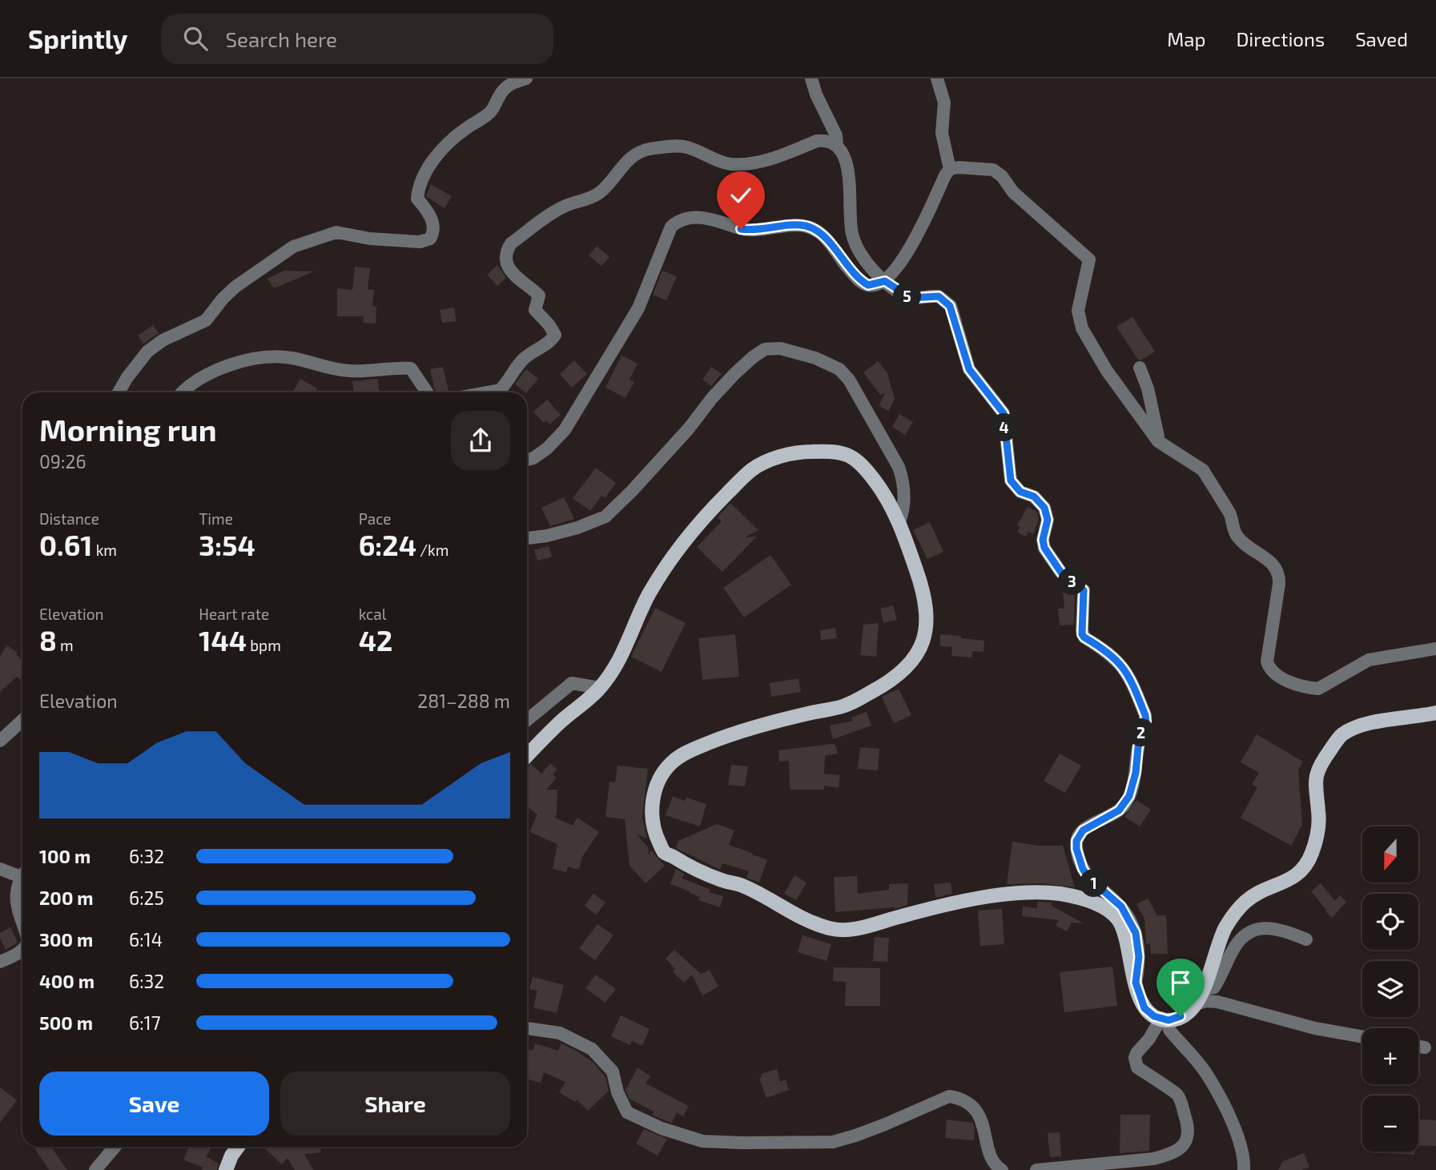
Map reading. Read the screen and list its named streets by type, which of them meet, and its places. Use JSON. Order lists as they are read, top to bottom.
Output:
{
  "north": "bottom",
  "page": {
    "header": "Sprintly",
    "search": "Search here",
    "nav": ["Map", "Directions", "Saved"],
    "pins": [
      "5",
      "4",
      "3",
      "2",
      "1"
    ],
    "heading": ["Morning run", "09:26"],
    "stats": [
      ["Distance", "0.61 km"],
      ["Time", "3:54"],
      ["Pace", "6:24 /km"],
      ["Elevation", "8 m"],
      ["Heart rate", "144 bpm"],
      ["kcal", "42"]
    ],
    "chart": ["Elevation", "281–288 m"],
    "map_buttons": ["+", "−"],
    "list": [
      {
        "name": "100 m",
        "note": "6:32"
      },
      {
        "name": "200 m",
        "note": "6:25"
      },
      {
        "name": "300 m",
        "note": "6:14"
      },
      {
        "name": "400 m",
        "note": "6:32"
      },
      {
        "name": "500 m",
        "note": "6:17"
      }
    ],
    "buttons": ["Save", "Share"]
  }
}
